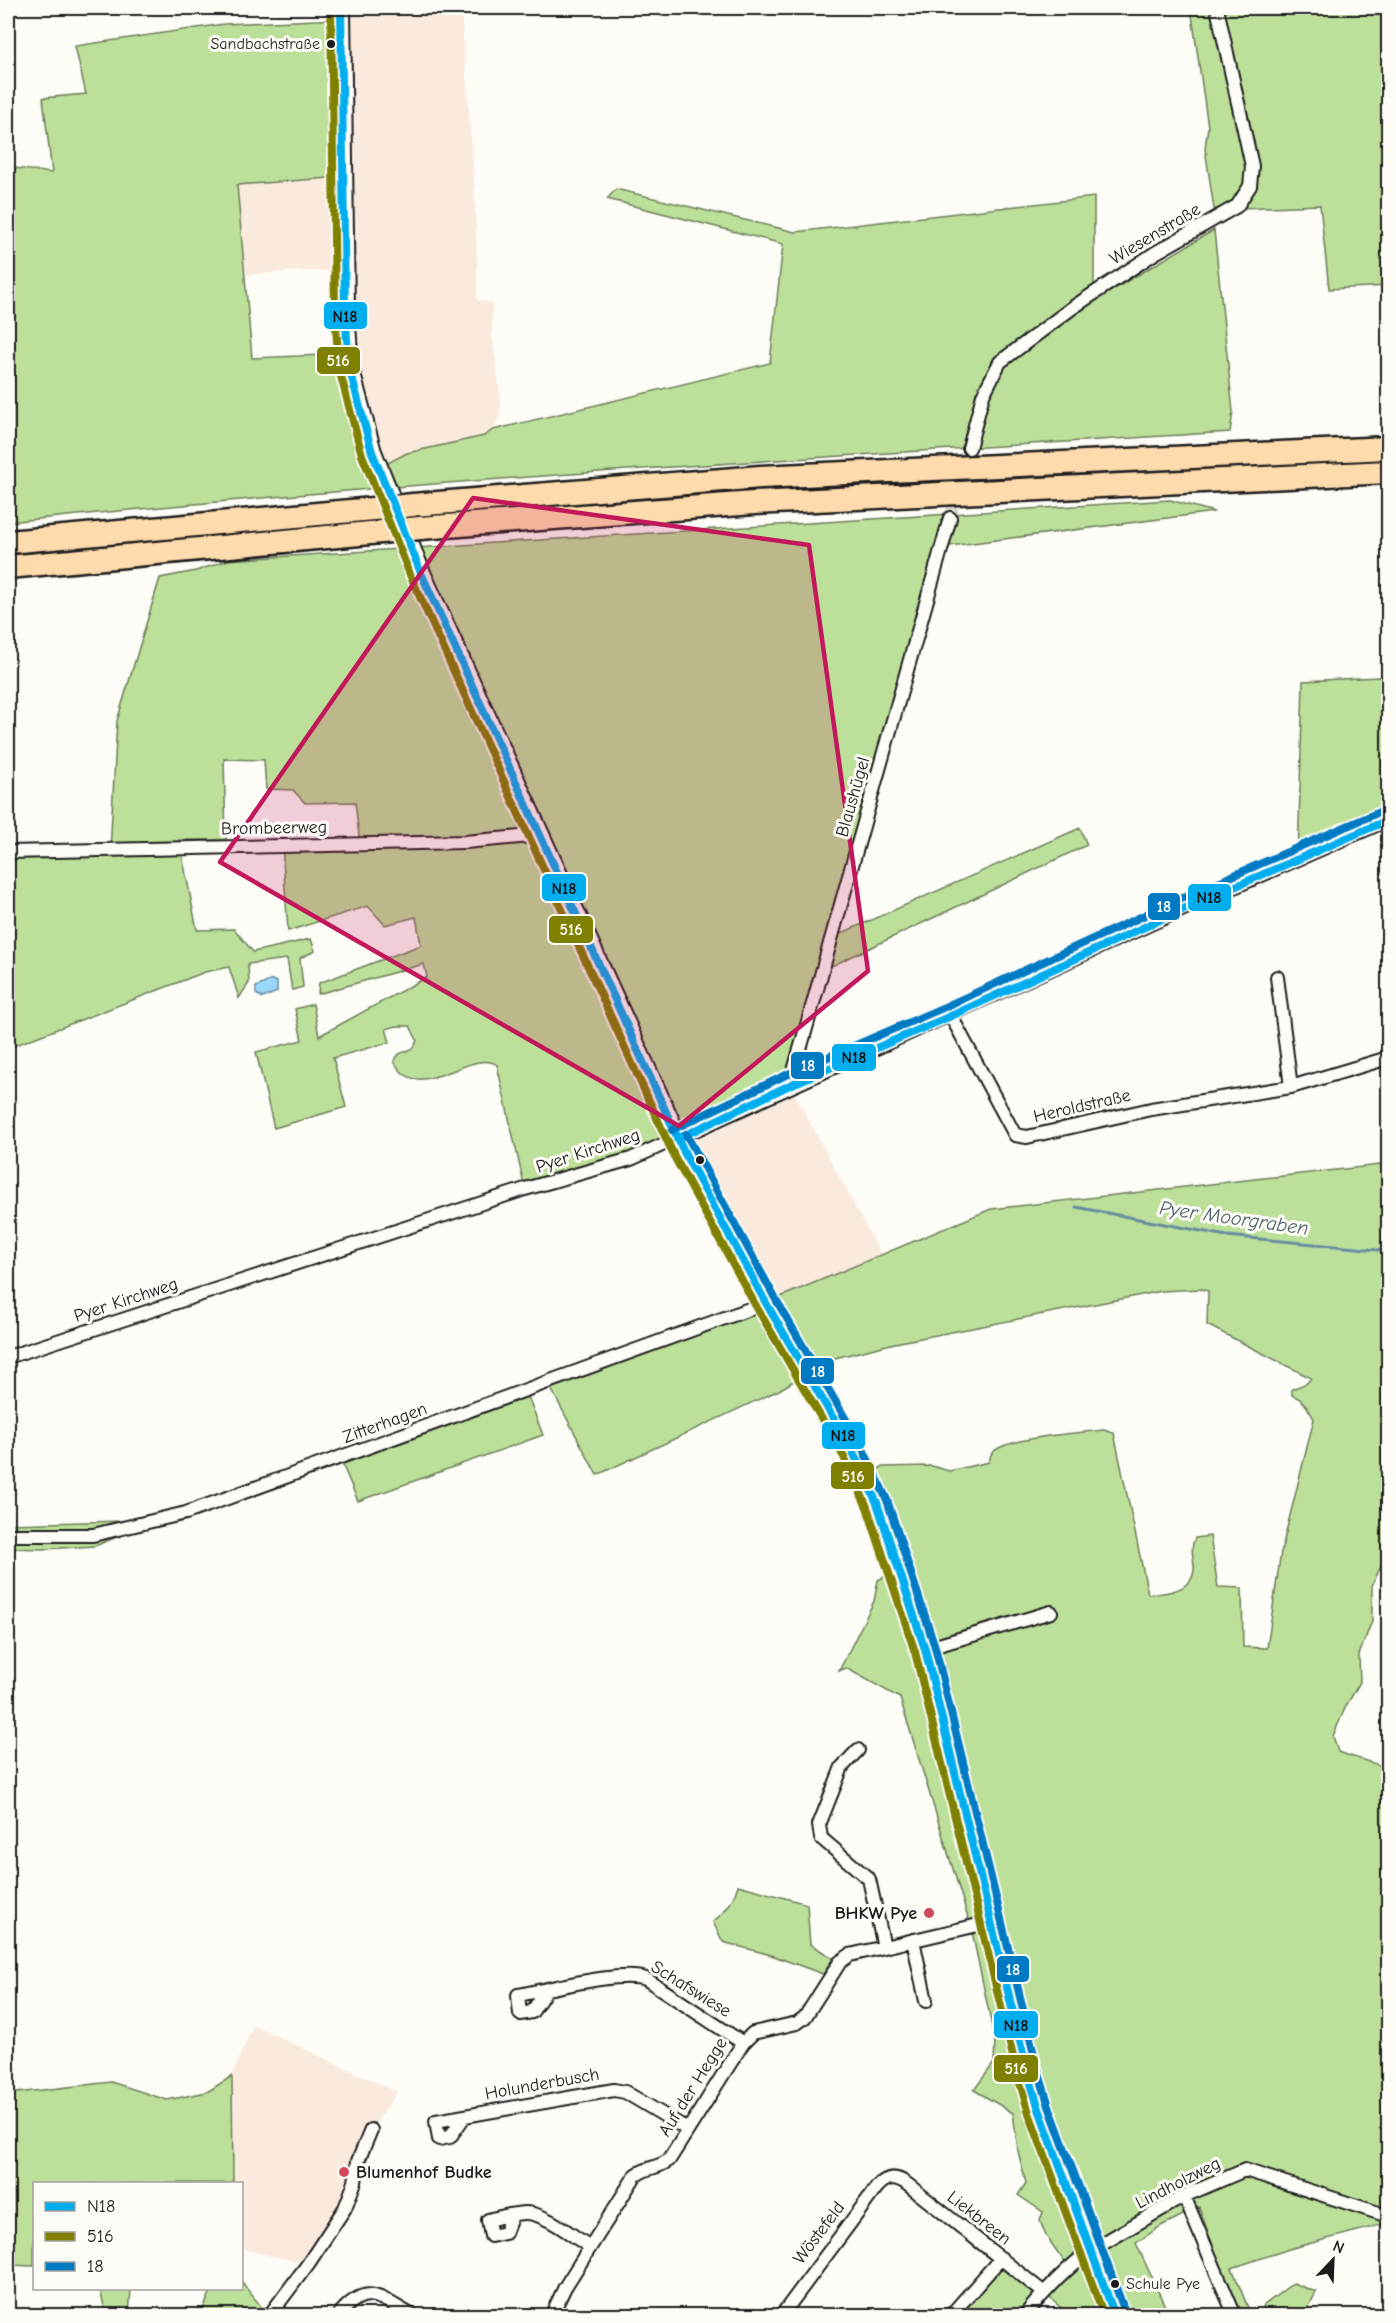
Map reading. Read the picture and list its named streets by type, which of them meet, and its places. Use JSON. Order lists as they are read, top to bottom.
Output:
{
  "streets": {
    "street": [
      "Wiesenstraße",
      "Blaushügel",
      "Brombeerweg",
      "Heroldstraße",
      "Pyer Kirchweg",
      "Zitterhagen",
      "Schafswiese",
      "Holunderbusch",
      "Auf der Hegge",
      "Lindholzweg",
      "Liekbreen",
      "Wöstefeld"
    ]
  },
  "crossings": [
    ["Blaushügel", "Pyer Kirchweg"],
    ["Heroldstraße", "Pyer Kirchweg"],
    ["Schafswiese", "Auf der Hegge"],
    ["Holunderbusch", "Auf der Hegge"],
    ["Lindholzweg", "Liekbreen"],
    ["Liekbreen", "Wöstefeld"]
  ],
  "water": ["Pyer Moorgraben"],
  "places": [
    "Sandbachstraße",
    "BHKW Pye",
    "Blumenhof Budke",
    "Schule Pye"
  ],
  "lines": ["transit line N18", "transit line 516", "transit line 18"],
  "legend": ["N18", "516", "18"],
  "north": "top right"
}
